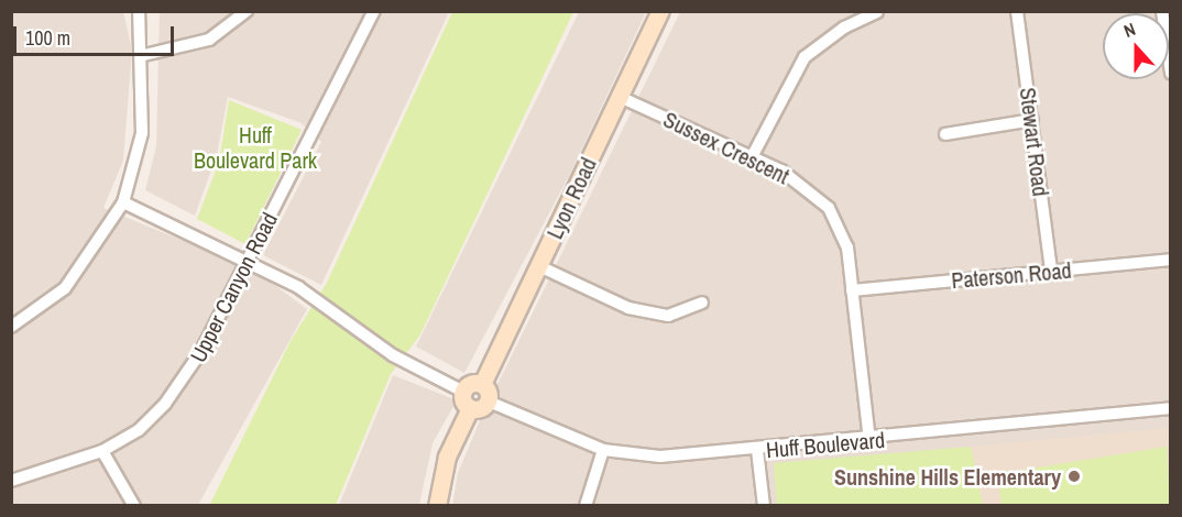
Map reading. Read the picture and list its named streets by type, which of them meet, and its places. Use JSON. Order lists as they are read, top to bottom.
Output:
{
  "streets": {
    "street": [
      "Stewart Road",
      "Sussex Crescent",
      "Lyon Road",
      "Paterson Road",
      "Upper Canyon Road",
      "Huff Boulevard"
    ]
  },
  "crossings": [
    ["Stewart Road", "Paterson Road"],
    ["Sussex Crescent", "Lyon Road"],
    ["Sussex Crescent", "Paterson Road"],
    ["Sussex Crescent", "Huff Boulevard"]
  ],
  "parks": ["Huff Boulevard Park"],
  "places": ["Sunshine Hills Elementary"],
  "scale_bar": "100 m",
  "north": "top"
}
